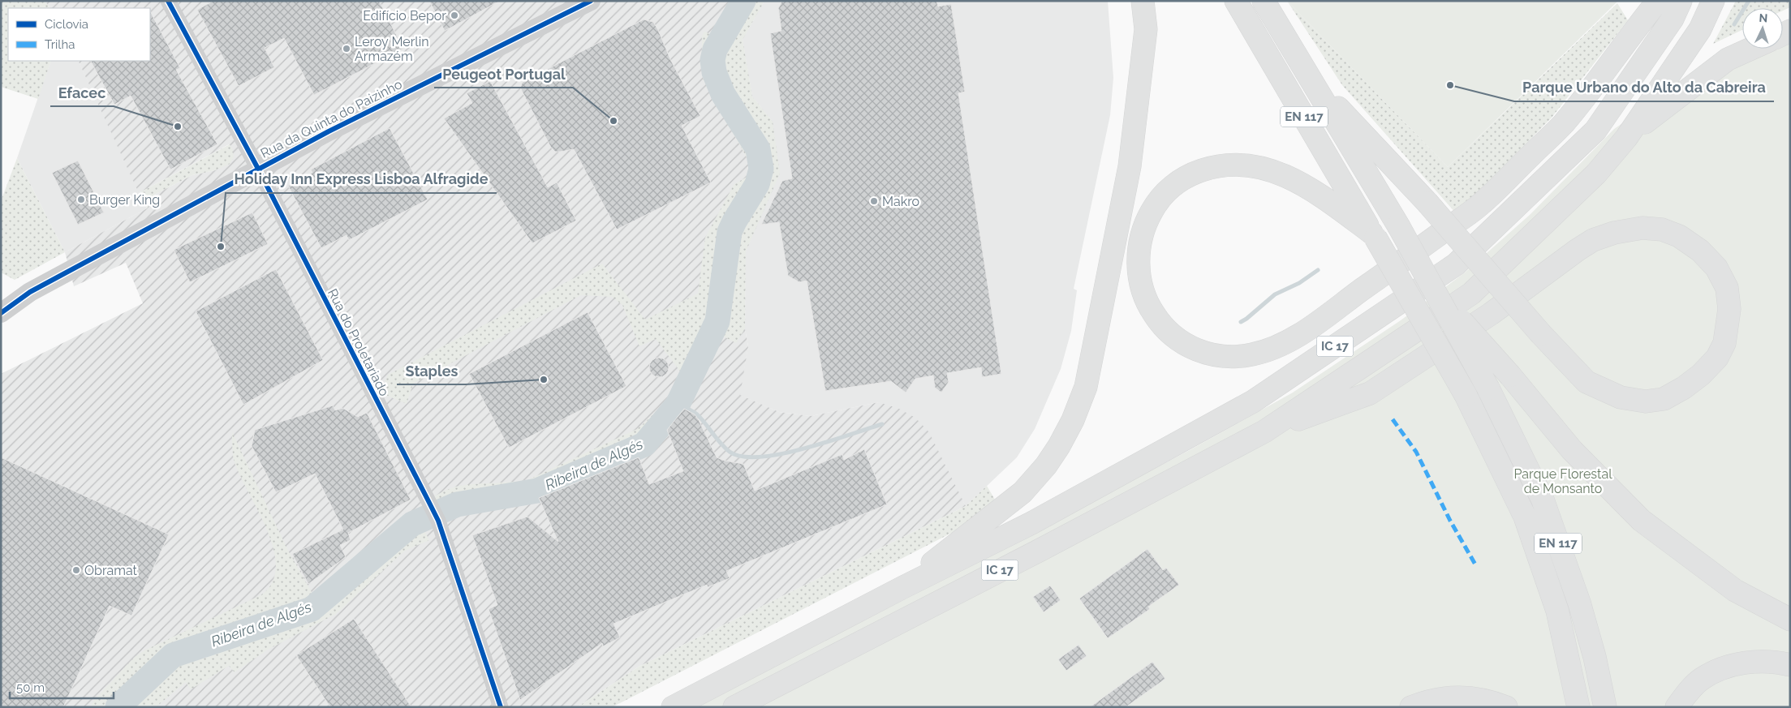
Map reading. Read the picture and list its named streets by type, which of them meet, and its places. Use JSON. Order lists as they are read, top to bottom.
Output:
{
  "streets": {
    "main road": ["EN 117", "IC 17"],
    "street": ["Rua da Quinta do Paizinho", "Rua do Proletariado"]
  },
  "crossings": [
    ["Rua da Quinta do Paizinho", "Rua do Proletariado"]
  ],
  "water": ["Ribeira de Algés"],
  "parks": ["Parque Florestal de Monsanto"],
  "places": [
    "Edifício Bepor",
    "Leroy Merlin Armazém",
    "Parque Urbano do Alto da Cabreira",
    "Peugeot Portugal",
    "Efacec",
    "Burger King",
    "Makro",
    "Holiday Inn Express Lisboa Alfragide",
    "Staples",
    "Obramat"
  ],
  "legend": ["Ciclovia", "Trilha"],
  "scale_bar": "50 m",
  "north": "top"
}
